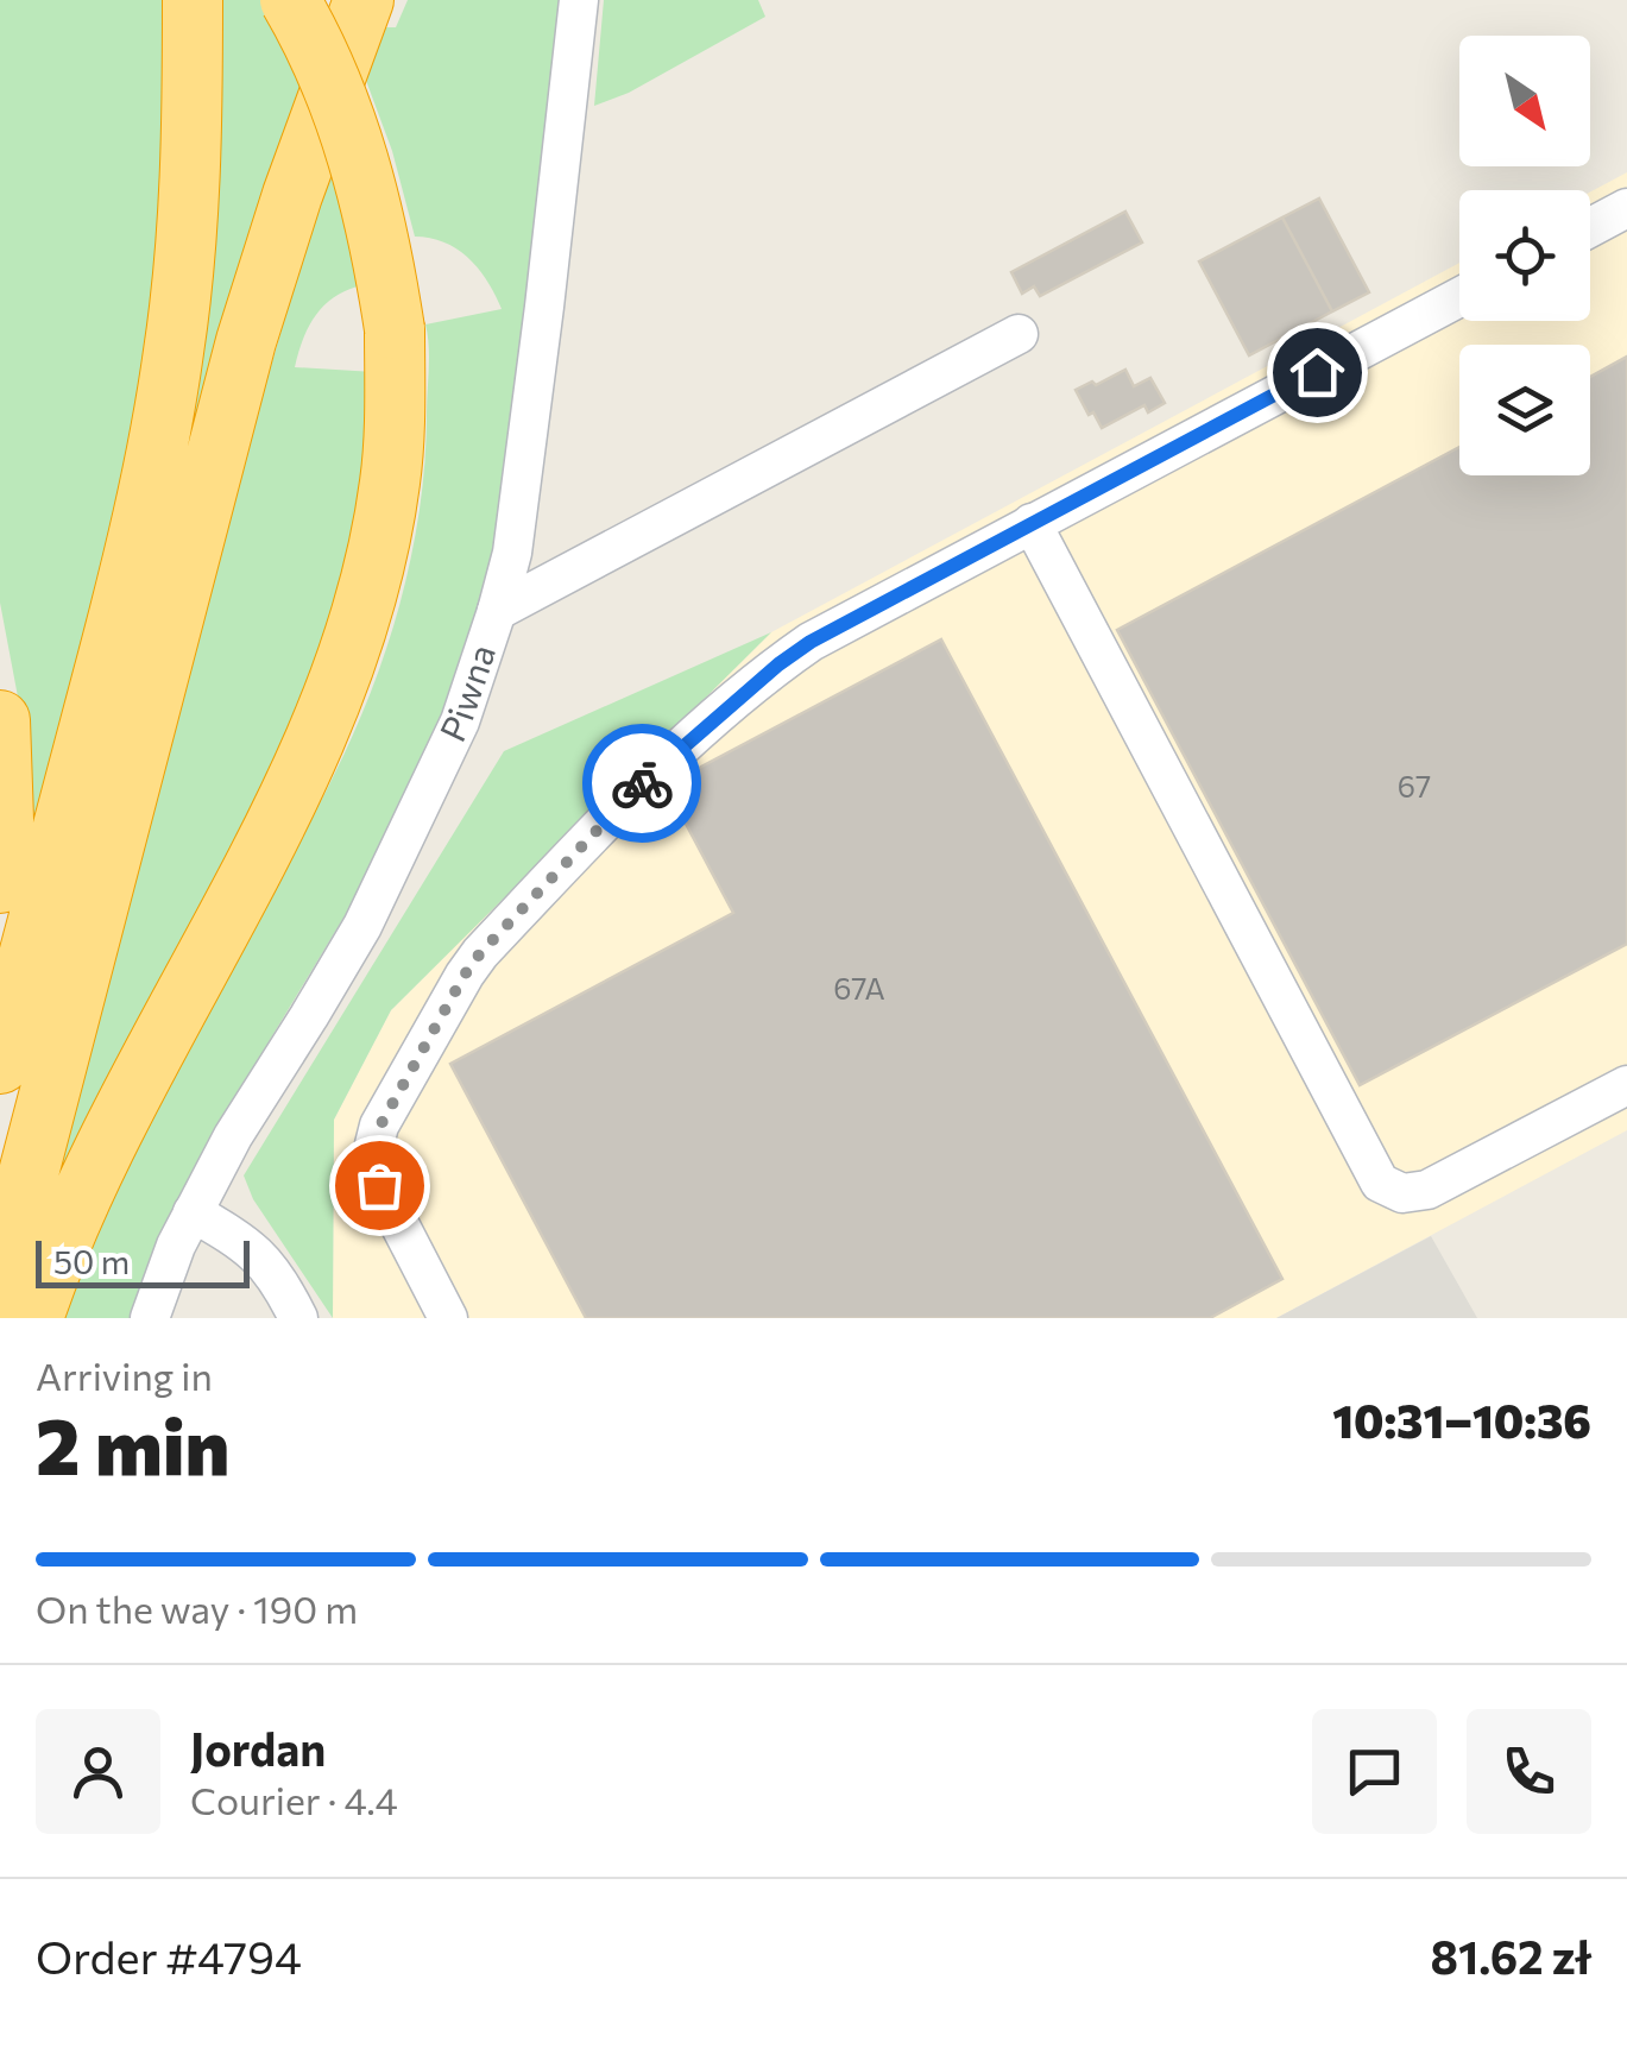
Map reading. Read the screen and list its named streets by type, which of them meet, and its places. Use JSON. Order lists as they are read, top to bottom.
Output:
{
  "streets": {
    "street": ["Piwna"]
  },
  "house_numbers": ["67", "67A"],
  "scale_bar": "50 m",
  "north": "bottom right",
  "page": {
    "scale": "50 m",
    "heading": ["2 min", "Arriving in", "10:31–10:36"],
    "panel": [
      "Jordan",
      "Courier · 4.4",
      "Order #4794",
      "81.62 zł"
    ],
    "bar": "On the way · 190 m"
  }
}
